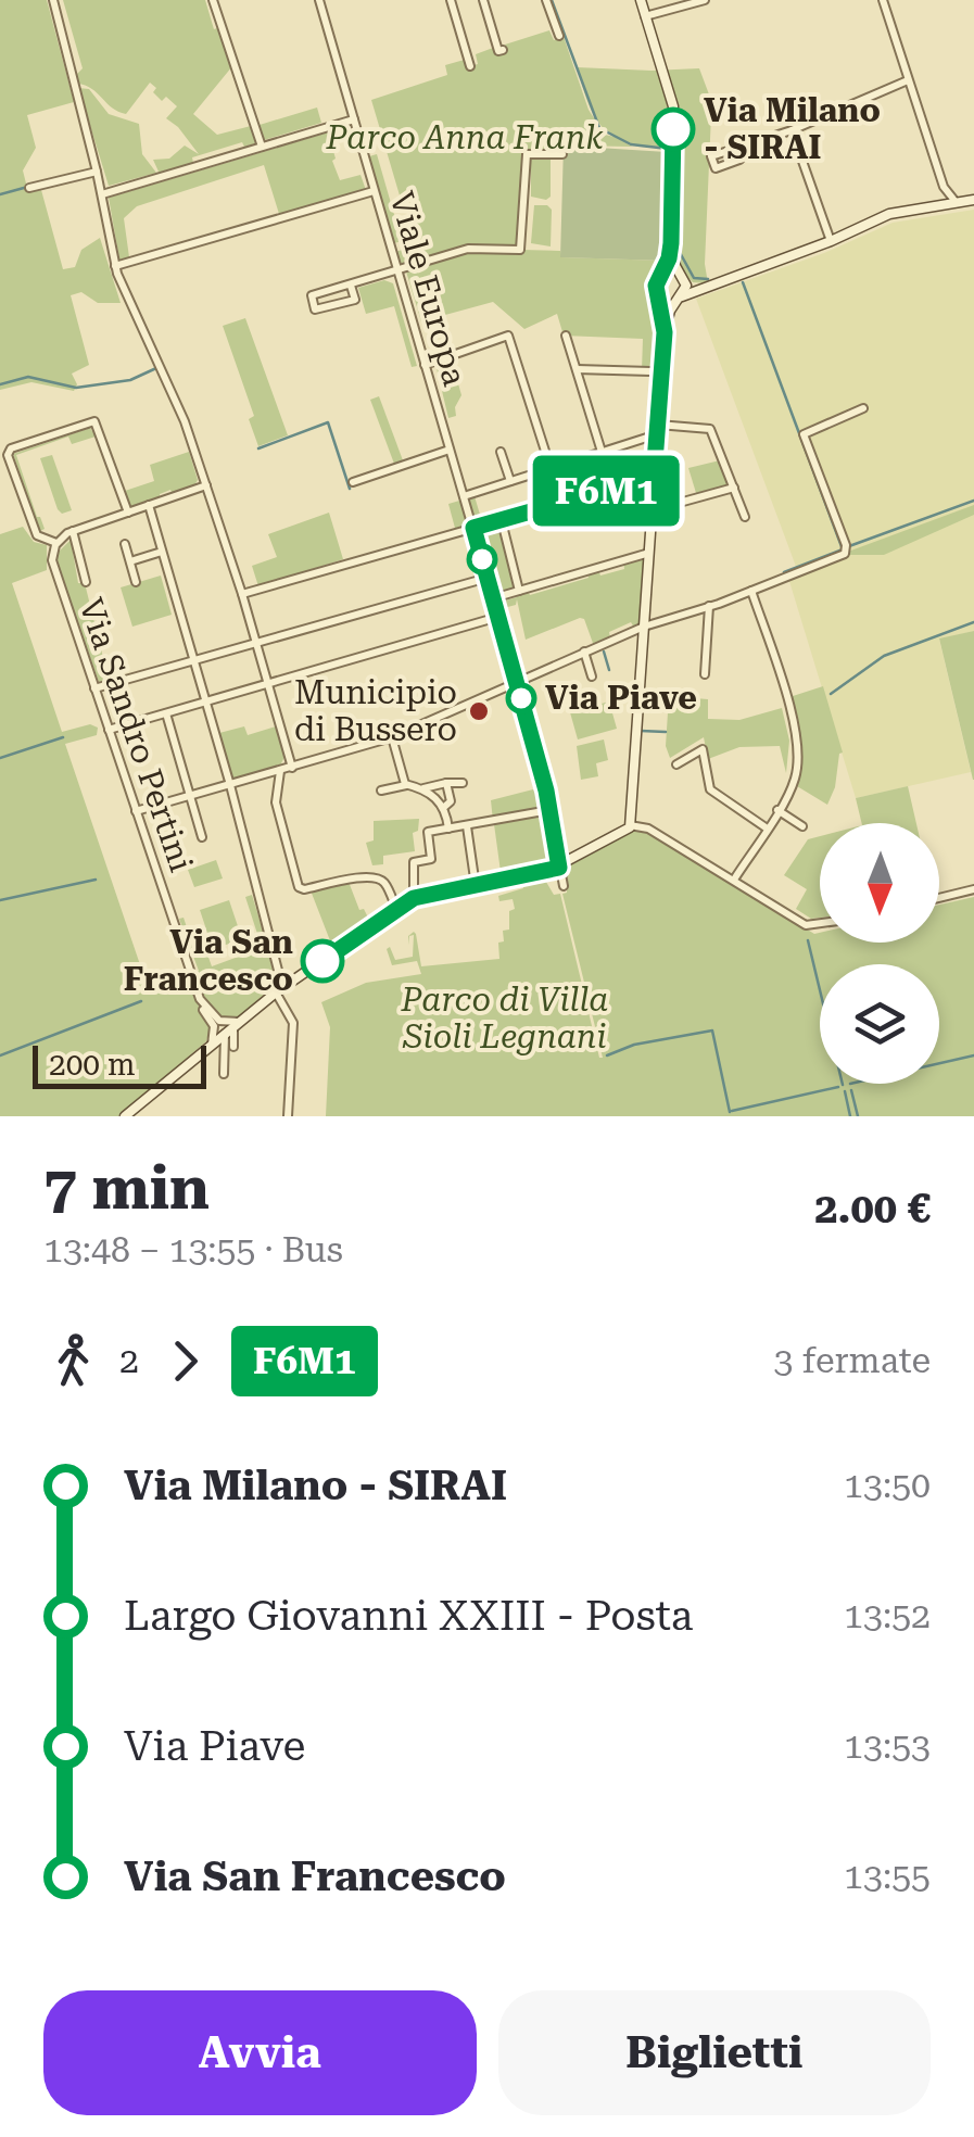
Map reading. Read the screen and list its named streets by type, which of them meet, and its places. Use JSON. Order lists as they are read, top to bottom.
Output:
{
  "streets": {
    "street": ["Viale Europa", "Via Sandro Pertini"]
  },
  "parks": ["Parco Anna Frank", "Parco di Villa Sioli Legnani"],
  "places": [
    "Via Milano - SIRAI",
    "Via Piave",
    "Municipio di Bussero",
    "Via San Francesco"
  ],
  "lines": ["bus line F6M1"],
  "scale_bar": "200 m",
  "north": "bottom",
  "page": {
    "on_map": "F6M1",
    "scale": "200 m",
    "heading": ["7 min", "13:48 – 13:55 · Bus", "2.00 €"],
    "legs": ["2", "F6M1", "3 fermate"],
    "list": [
      {
        "name": "Via Milano - SIRAI",
        "value": "13:50"
      },
      {
        "name": "Largo Giovanni XXIII - Posta",
        "value": "13:52"
      },
      {
        "name": "Via Piave",
        "value": "13:53"
      },
      {
        "name": "Via San Francesco",
        "value": "13:55"
      }
    ],
    "buttons": ["Avvia", "Biglietti"]
  }
}
